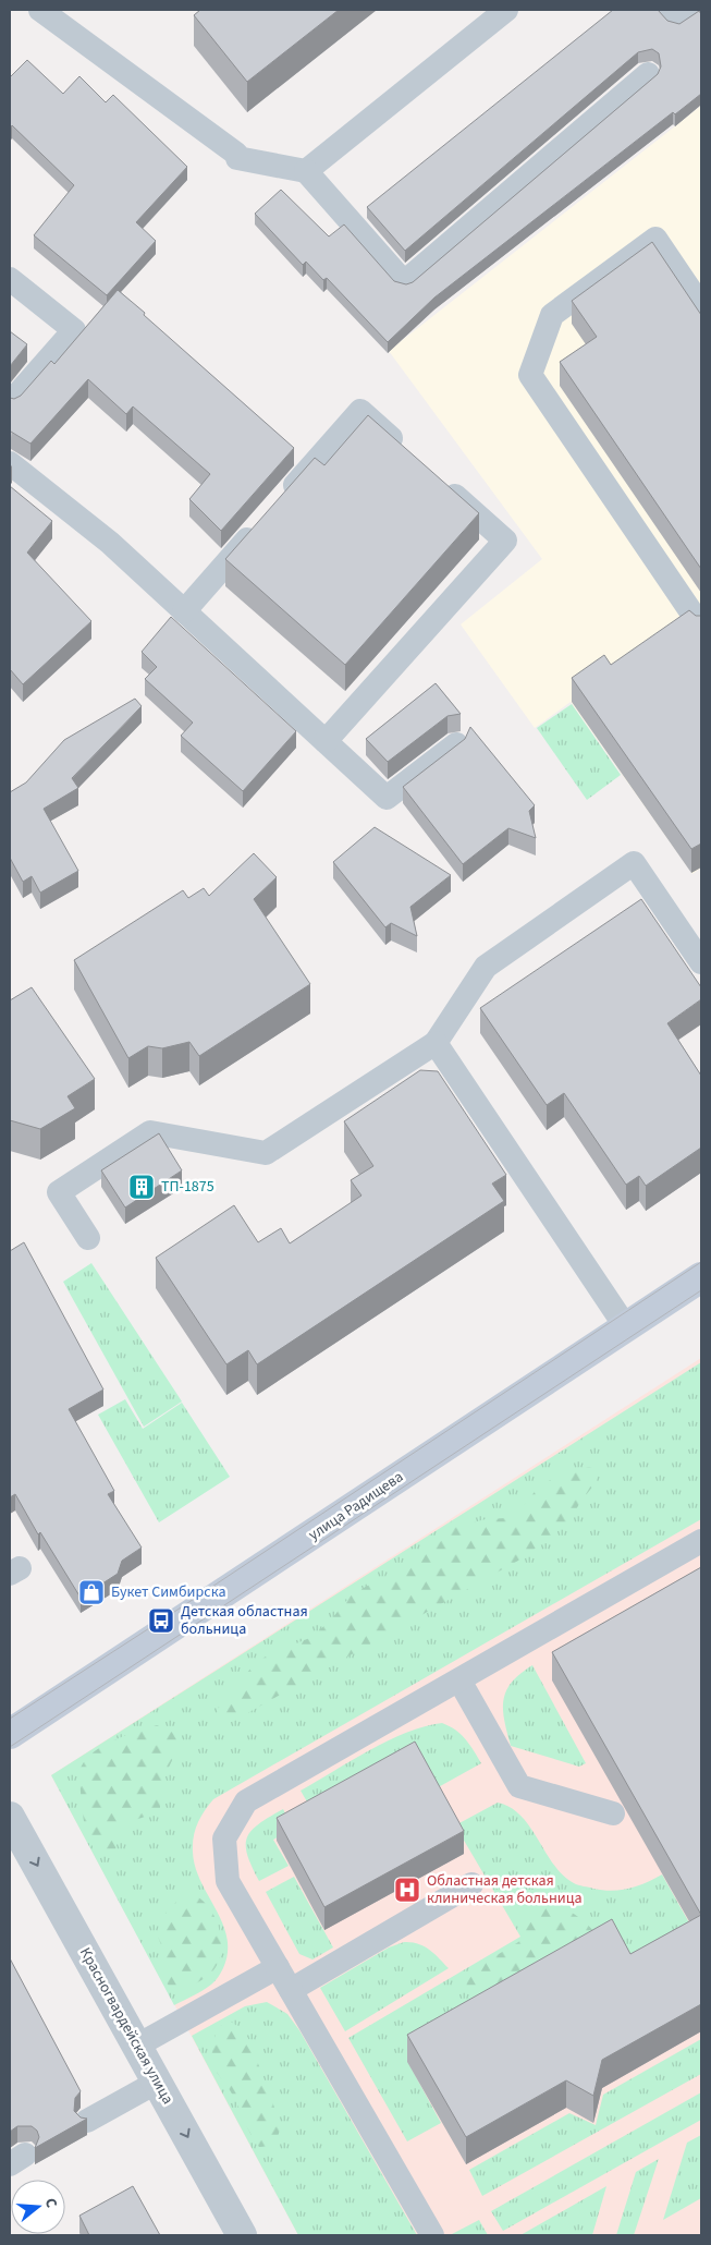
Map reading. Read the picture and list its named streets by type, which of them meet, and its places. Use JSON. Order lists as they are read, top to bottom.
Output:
{
  "streets": {
    "street": ["улица Радищева", "Красногвардейская улица"]
  },
  "one_way": ["Красногвардейская улица"],
  "places": {
    "building": ["ТП-1875"],
    "shop": ["Букет Симбирска"],
    "bus stop": ["Детская областная больница"],
    "hospital": ["Областная детская клиническая больница"]
  },
  "north": "right"
}
